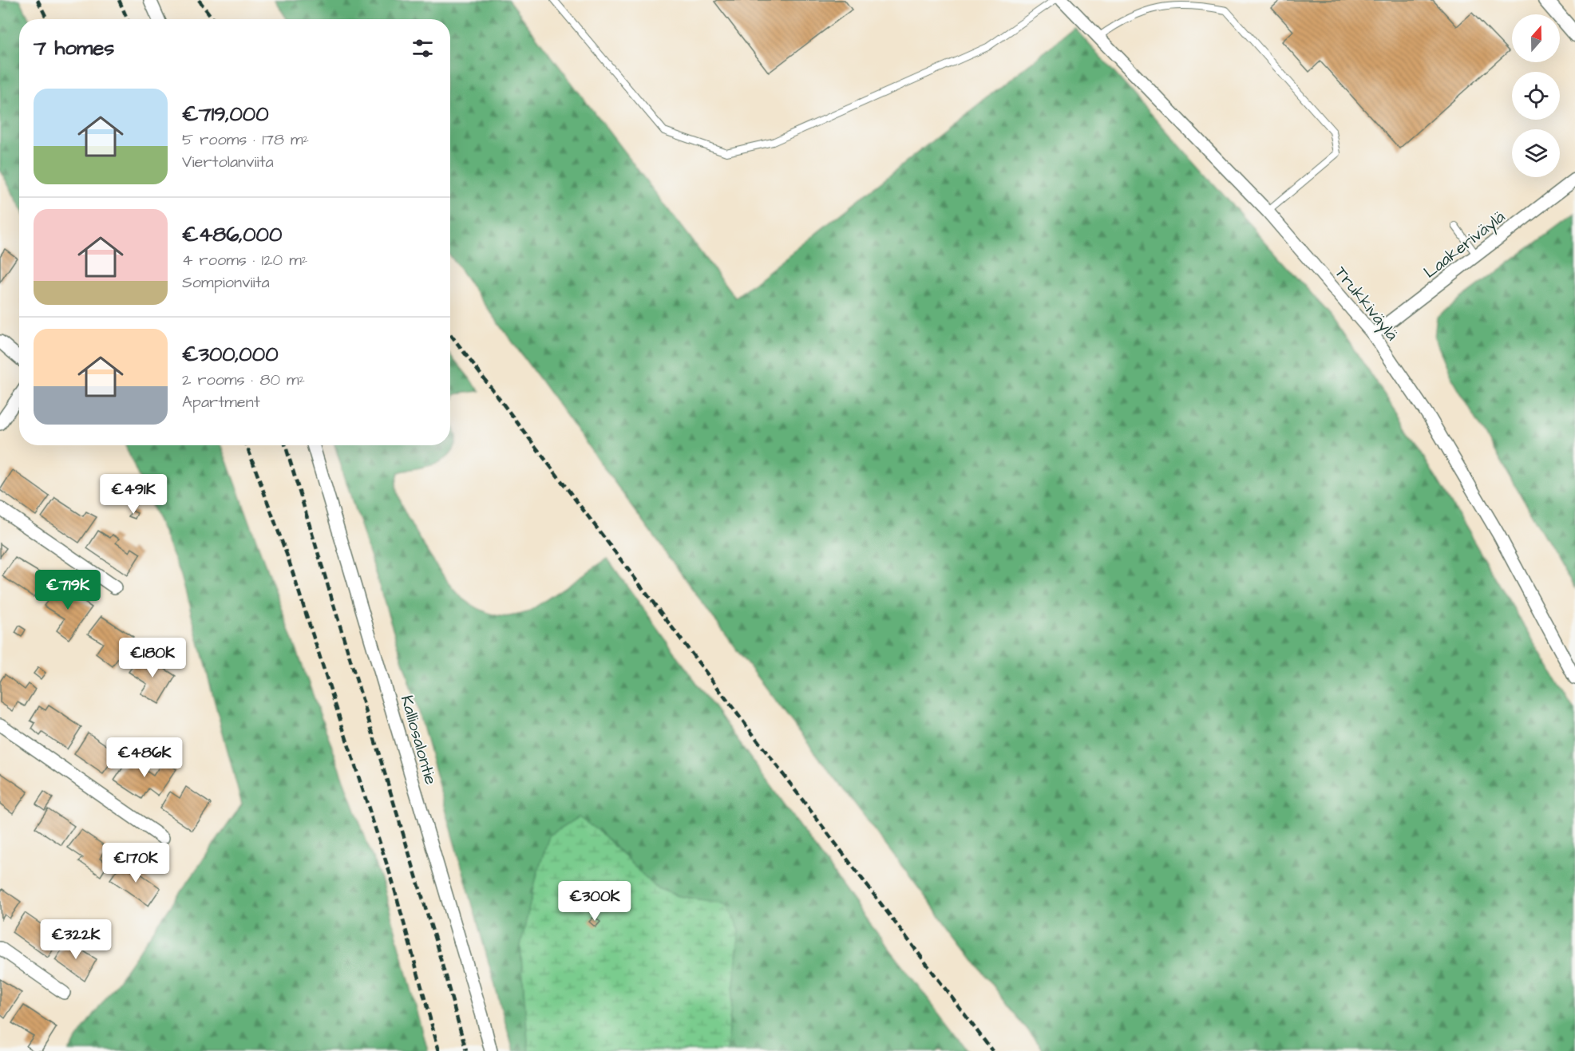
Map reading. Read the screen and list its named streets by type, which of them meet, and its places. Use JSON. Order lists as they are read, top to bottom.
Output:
{
  "streets": {
    "street": ["Laakeriväylä", "Trukkiväylä", "Kalliosalontie"]
  },
  "crossings": [
    ["Laakeriväylä", "Trukkiväylä"]
  ],
  "north": "top",
  "page": {
    "heading": "7 homes",
    "list": [
      {
        "name": "€719,000",
        "note": "5 rooms · 178 m² · Viertolanviita"
      },
      {
        "name": "€486,000",
        "note": "4 rooms · 120 m² · Sompionviita"
      },
      {
        "name": "€300,000",
        "note": "2 rooms · 80 m² · Apartment"
      }
    ],
    "price": [
      "€491K",
      "€719K",
      "€180K",
      "€486K",
      "€170K",
      "€300K",
      "€322K"
    ]
  }
}
